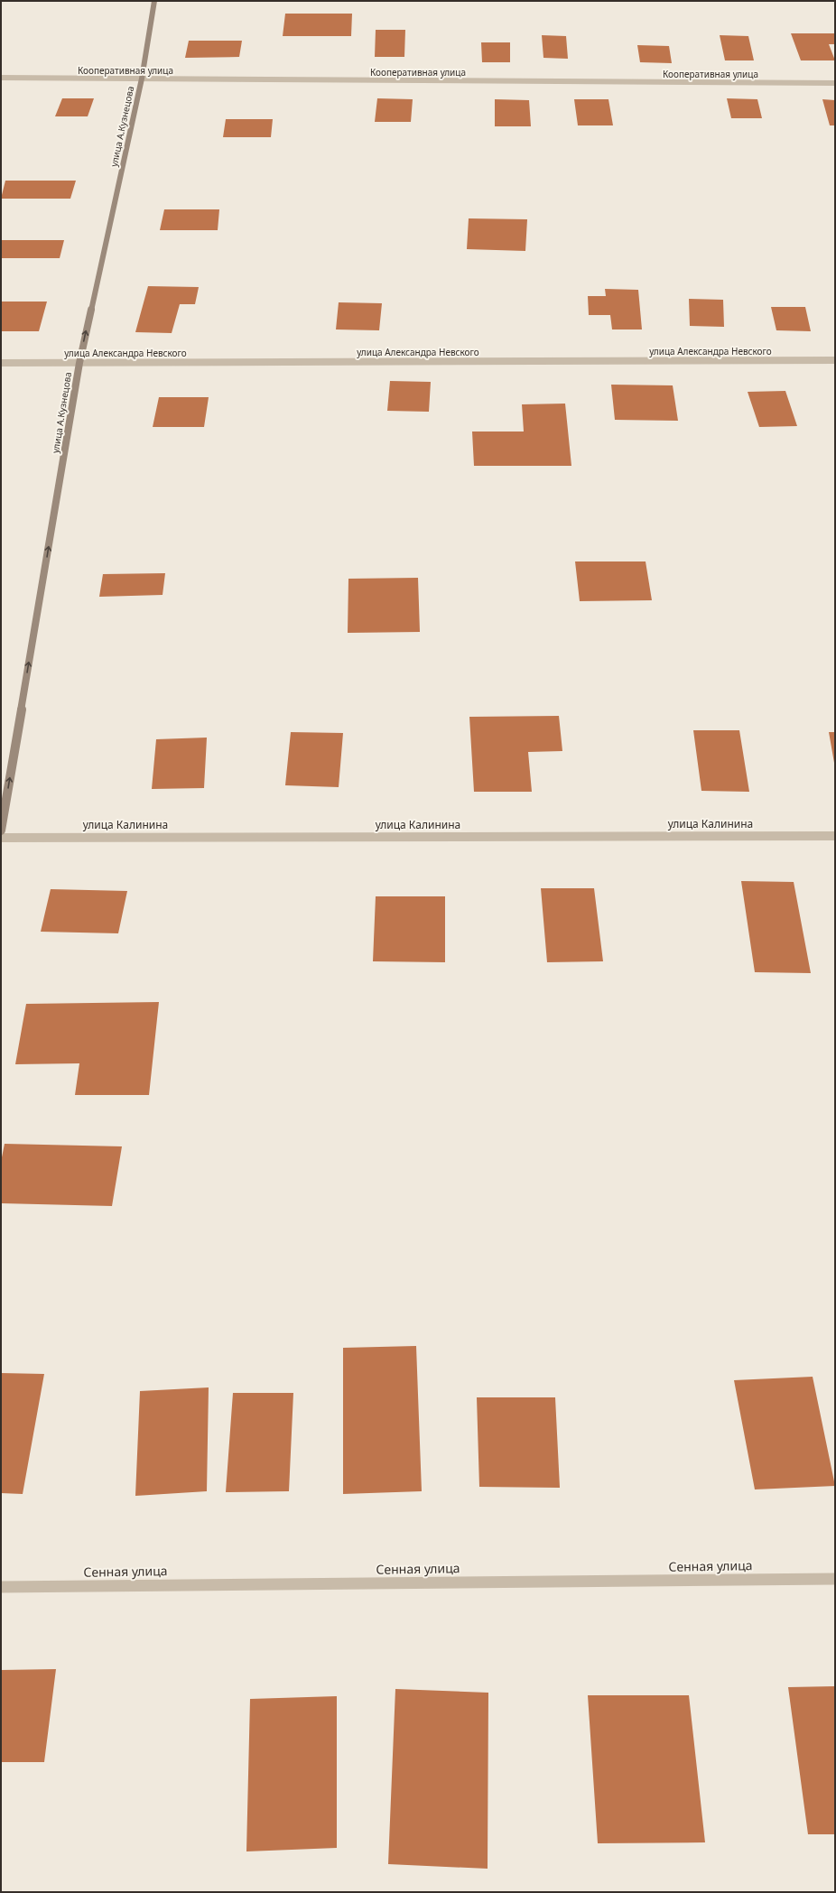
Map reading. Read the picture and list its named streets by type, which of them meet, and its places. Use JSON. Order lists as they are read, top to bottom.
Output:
{
  "streets": {
    "main road": ["улица А.Кузнецова"],
    "street": [
      "Кооперативная улица",
      "улица Александра Невского",
      "улица Калинина",
      "Сенная улица"
    ]
  },
  "crossings": [
    ["Кооперативная улица", "улица А.Кузнецова"],
    ["улица А.Кузнецова", "улица Александра Невского"]
  ],
  "one_way": ["улица А.Кузнецова"]
}
